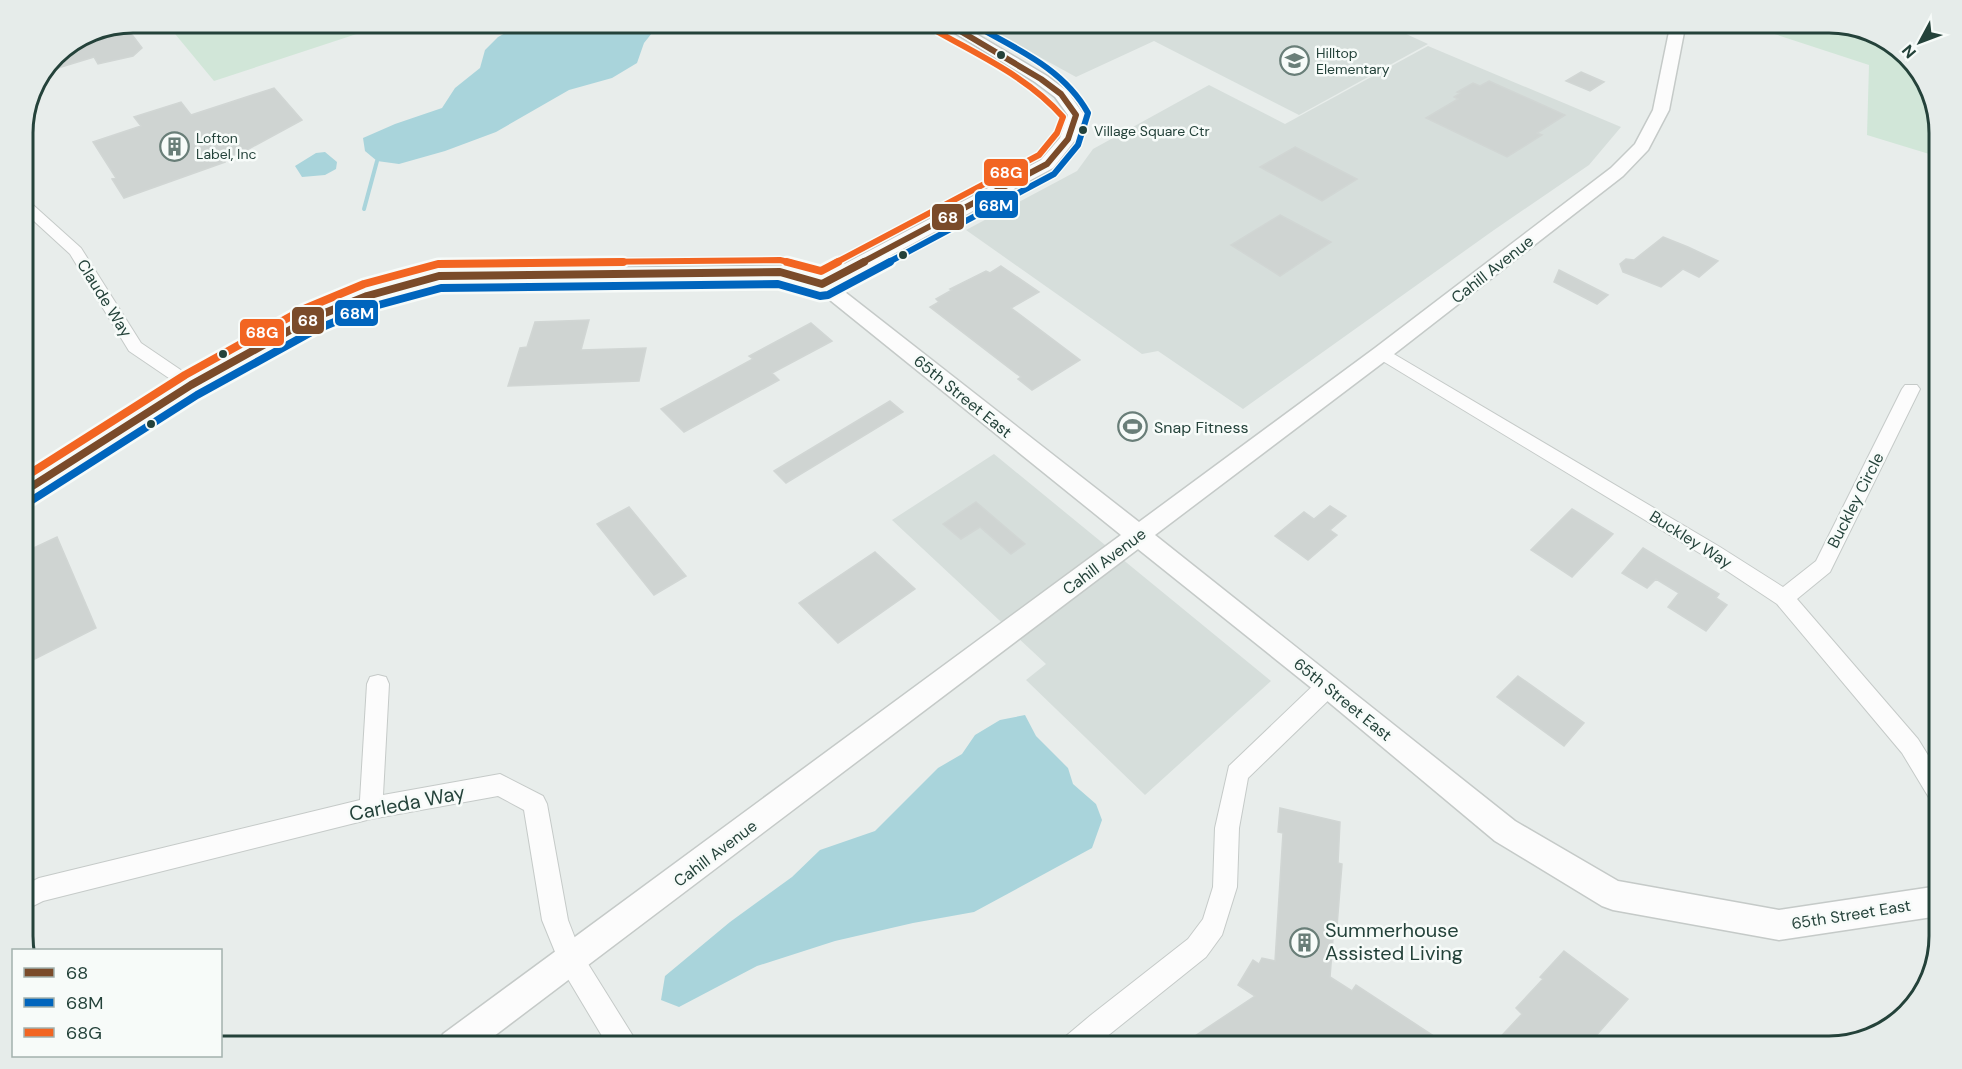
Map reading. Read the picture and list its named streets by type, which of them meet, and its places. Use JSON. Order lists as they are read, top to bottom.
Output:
{
  "streets": {
    "street": [
      "Cahill Avenue",
      "Claude Way",
      "65th Street East",
      "Buckley Circle",
      "Buckley Way",
      "Carleda Way"
    ]
  },
  "crossings": [
    ["Cahill Avenue", "65th Street East"],
    ["Cahill Avenue", "Buckley Way"],
    ["Cahill Avenue", "Carleda Way"],
    ["Buckley Circle", "Buckley Way"]
  ],
  "places": {
    "school or university": ["Hilltop Elementary"],
    "other": ["Village Square Ctr"],
    "building": ["Lofton Label, Inc", "Summerhouse Assisted Living"],
    "sports": ["Snap Fitness"]
  },
  "lines": ["transit line 68", "transit line 68M", "transit line 68G"],
  "legend": ["68", "68M", "68G"],
  "north": "bottom left"
}
